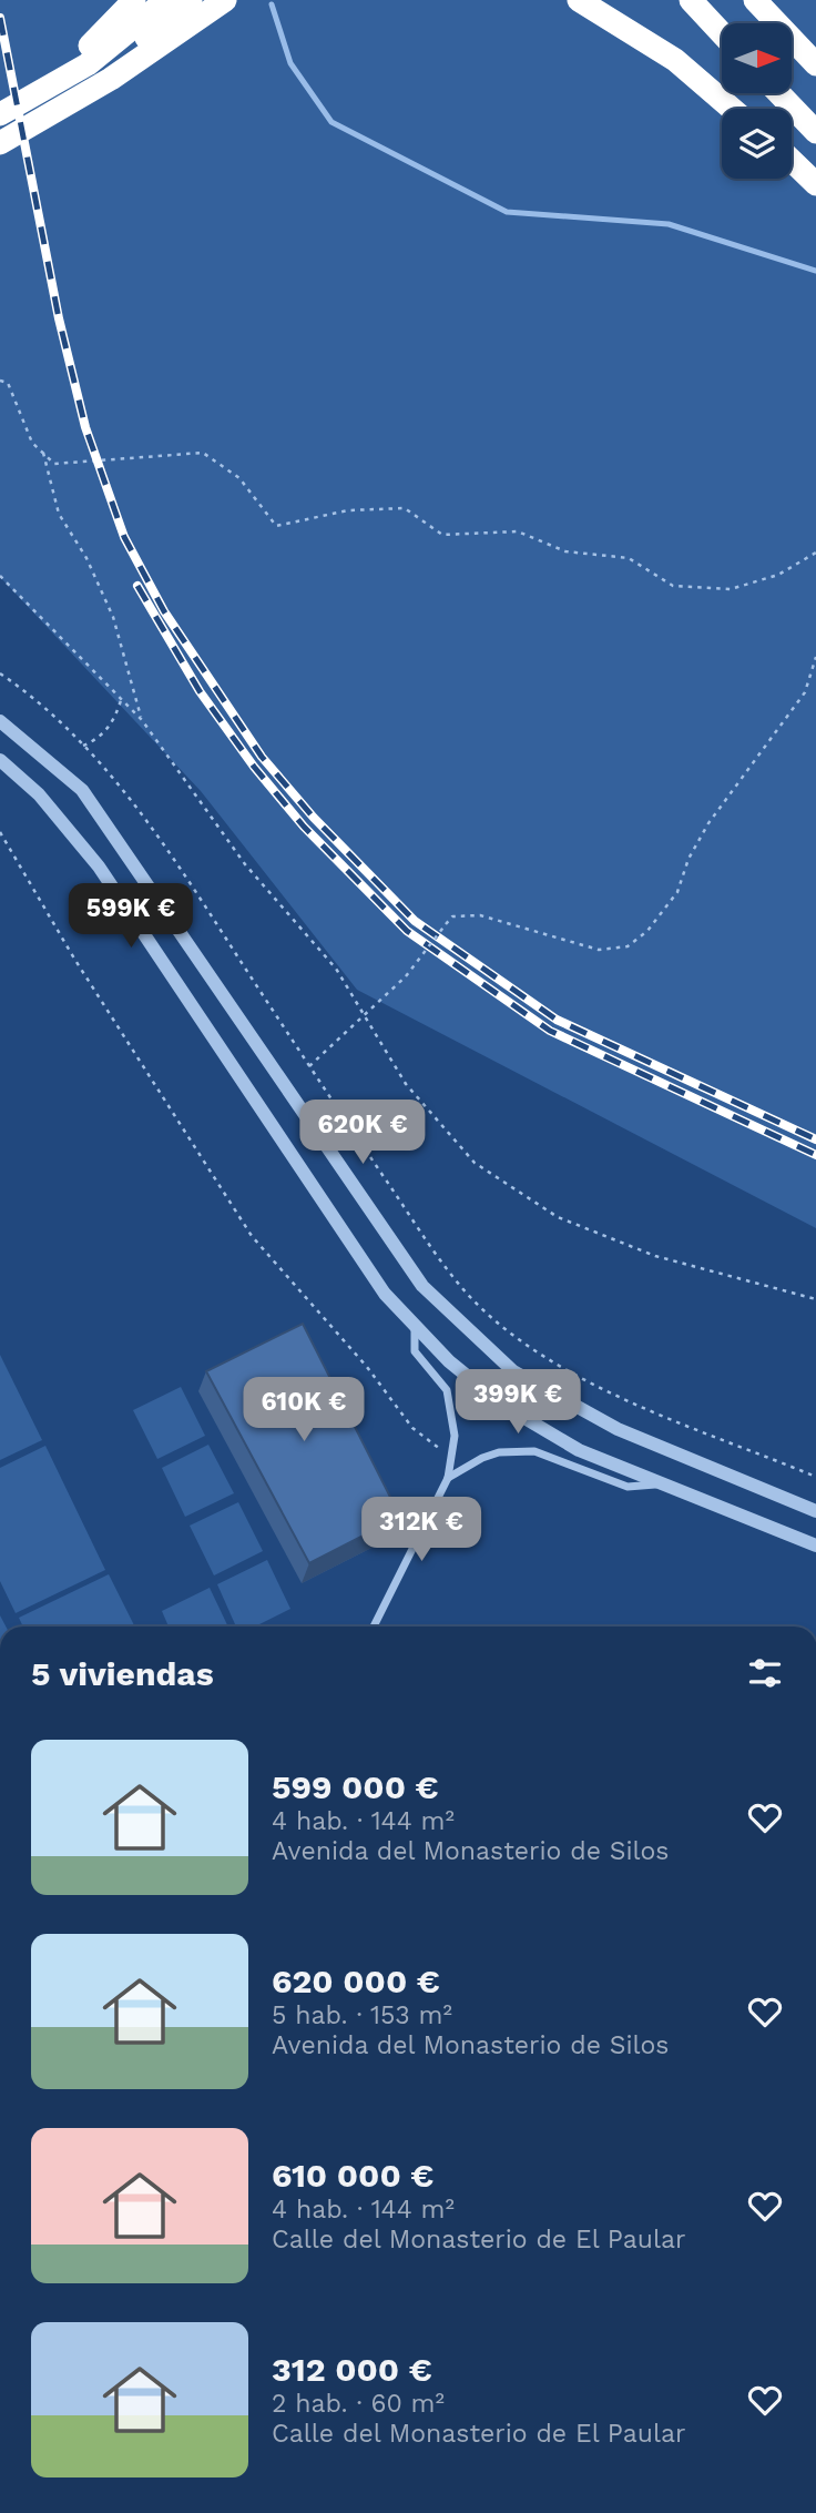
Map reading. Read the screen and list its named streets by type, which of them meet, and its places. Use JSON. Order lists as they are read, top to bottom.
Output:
{
  "north": "right",
  "page": {
    "price": [
      "599K €",
      "620K €",
      "399K €",
      "610K €",
      "312K €"
    ],
    "heading": "5 viviendas",
    "list": [
      {
        "name": "599 000 €",
        "note": "4 hab. · 144 m² · Avenida del Monasterio de Silos"
      },
      {
        "name": "620 000 €",
        "note": "5 hab. · 153 m² · Avenida del Monasterio de Silos"
      },
      {
        "name": "610 000 €",
        "note": "4 hab. · 144 m² · Calle del Monasterio de El Paular"
      },
      {
        "name": "312 000 €",
        "note": "2 hab. · 60 m² · Calle del Monasterio de El Paular"
      }
    ]
  }
}
